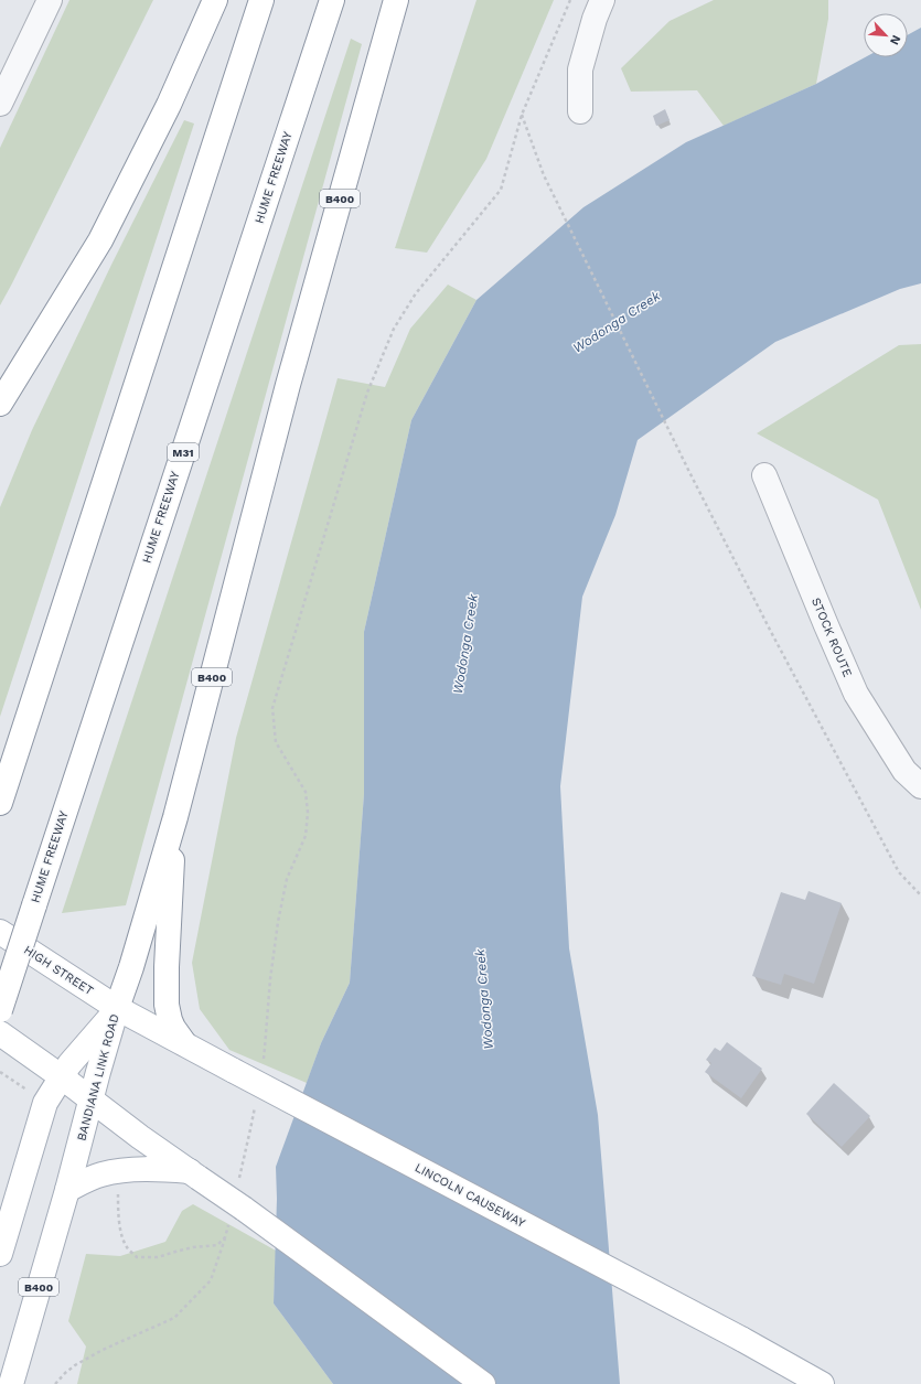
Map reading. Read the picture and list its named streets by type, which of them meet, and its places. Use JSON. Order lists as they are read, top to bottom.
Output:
{
  "streets": {
    "main road": [
      "HUME FREEWAY",
      "B400",
      "M31",
      "HIGH STREET",
      "BANDIANA LINK ROAD",
      "LINCOLN CAUSEWAY"
    ],
    "street": ["STOCK ROUTE"]
  },
  "crossings": [
    ["B400", "HIGH STREET"],
    ["B400", "BANDIANA LINK ROAD"],
    ["B400", "LINCOLN CAUSEWAY"],
    ["HIGH STREET", "BANDIANA LINK ROAD"],
    ["HIGH STREET", "LINCOLN CAUSEWAY"],
    ["BANDIANA LINK ROAD", "LINCOLN CAUSEWAY"]
  ],
  "water": ["Wodonga Creek"],
  "north": "bottom right"
}
